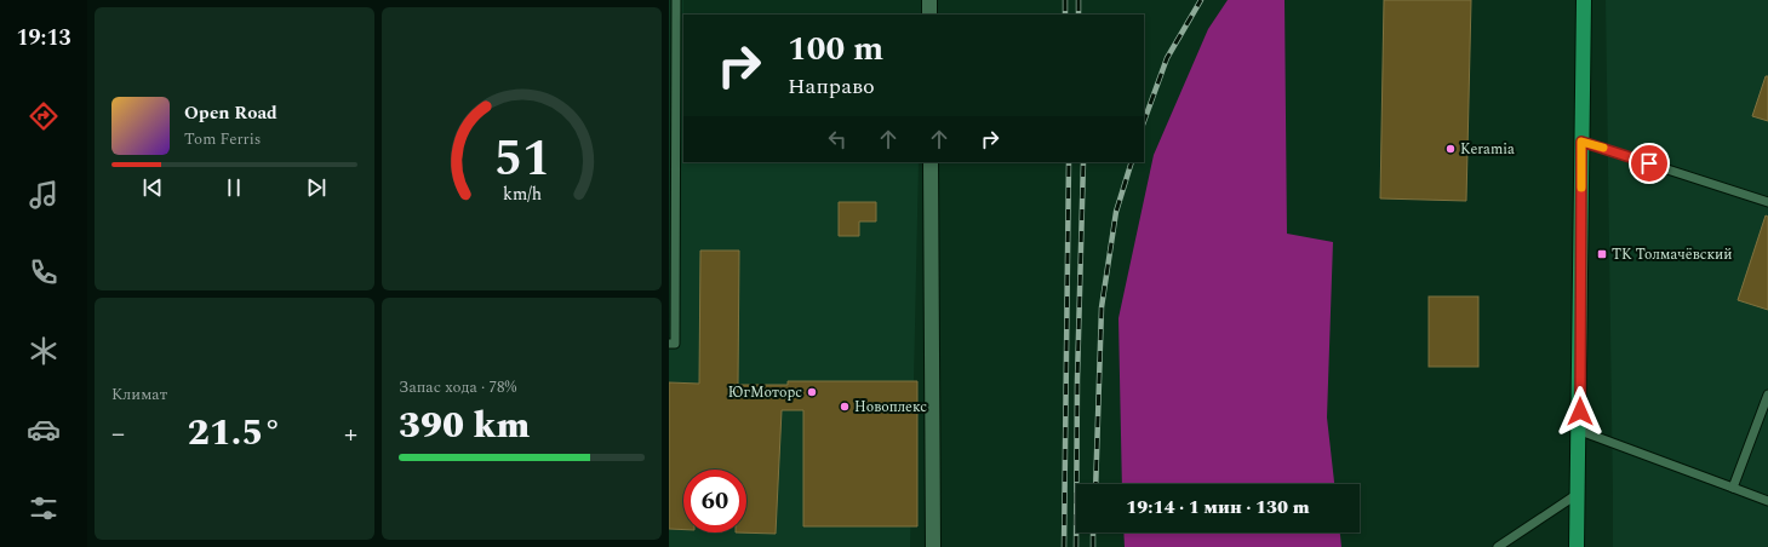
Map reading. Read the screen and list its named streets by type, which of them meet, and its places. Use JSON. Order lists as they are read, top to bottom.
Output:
{
  "places": {
    "other": ["Keramia", "ЮгМоторс", "Новоплекс"],
    "transit": ["ТК Толмачёвский"]
  },
  "page": {
    "tabs": "19:13",
    "turn": ["100 m", "Направо"],
    "song": ["Open Road", "Tom Ferris"],
    "tile": [
      "Климат",
      ["Запас хода · 78%", "390 km"]
    ],
    "heat": ["−", "21.5°", "+"],
    "limit": "60",
    "trip": "19:14 · 1 мин · 130 m",
    "gauge": ["51", "km/h"]
  }
}
